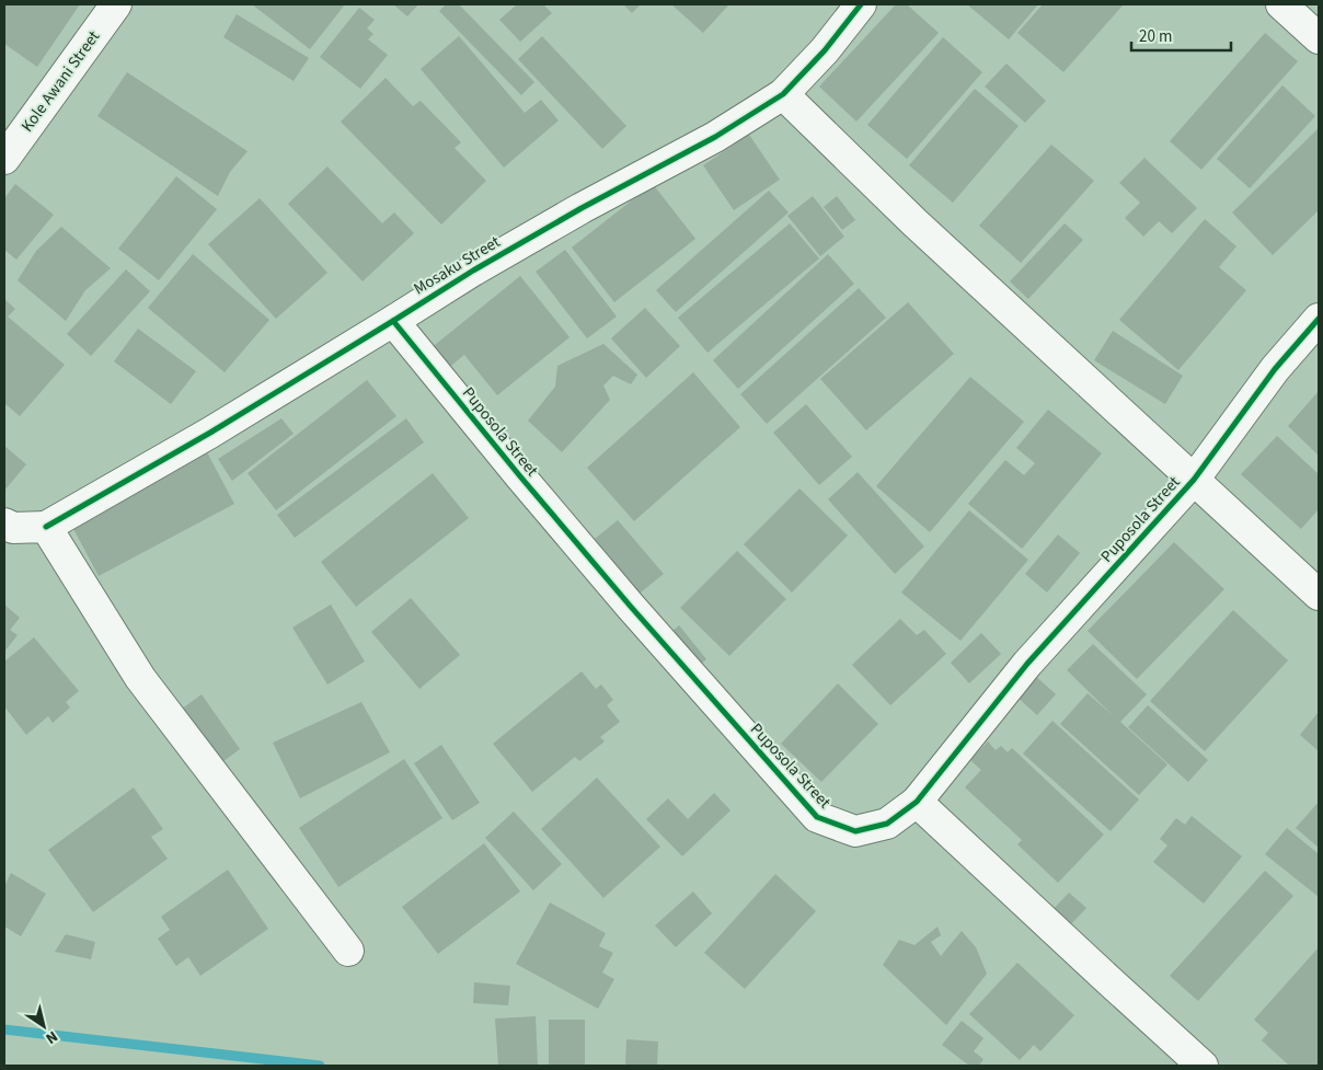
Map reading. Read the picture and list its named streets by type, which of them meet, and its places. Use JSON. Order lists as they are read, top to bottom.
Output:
{
  "streets": {
    "street": ["Kole Awani Street", "Mosaku Street", "Puposola Street"]
  },
  "crossings": [
    ["Mosaku Street", "Puposola Street"]
  ],
  "scale_bar": "20 m",
  "north": "bottom right"
}
